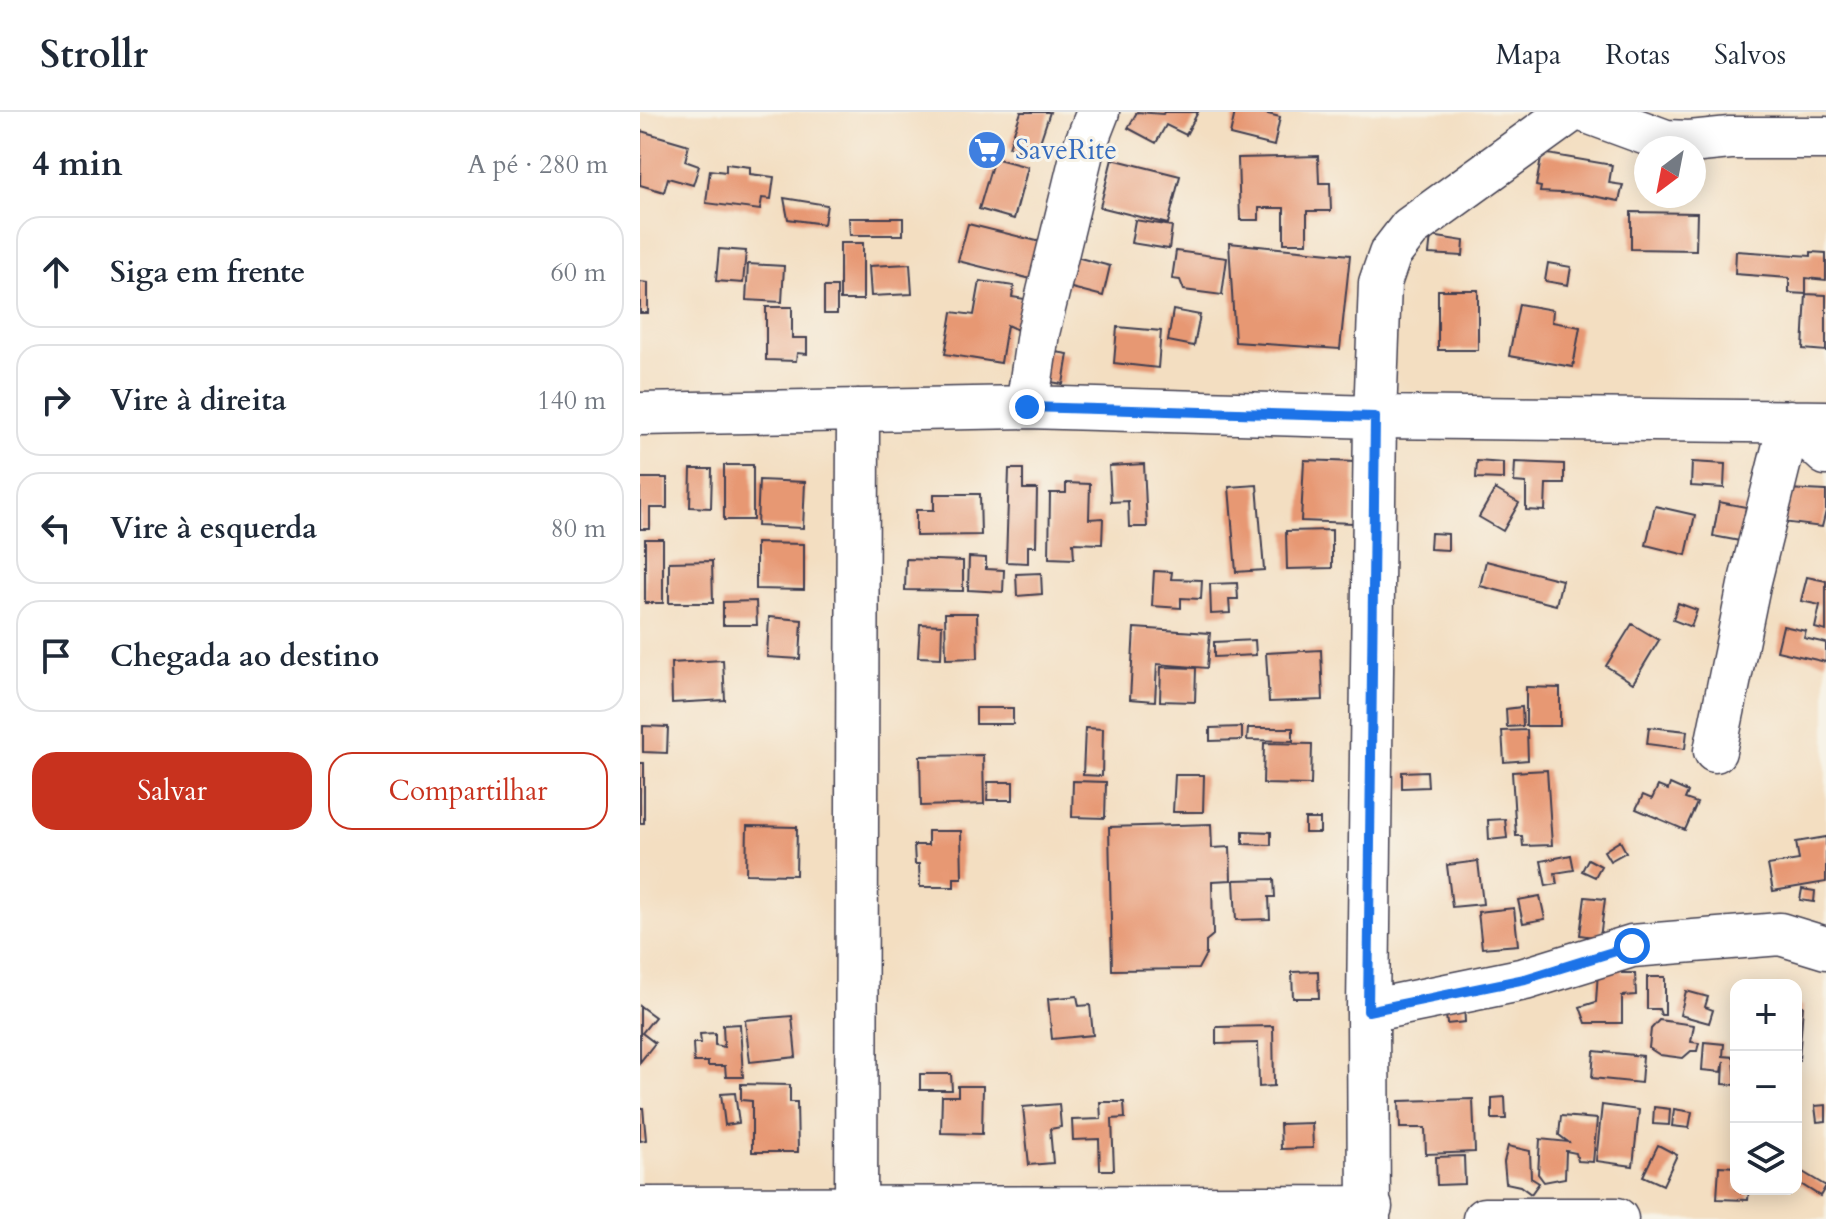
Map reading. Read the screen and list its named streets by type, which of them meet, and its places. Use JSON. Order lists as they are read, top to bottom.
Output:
{
  "places": {
    "supermarket": ["SaveRite"]
  },
  "north": "bottom left",
  "page": {
    "header": "Strollr",
    "nav": ["Mapa", "Rotas", "Salvos"],
    "heading": ["4 min", "A pé · 280 m"],
    "list": [
      ["Siga em frente", "60 m"],
      ["Vire à direita", "140 m"],
      ["Vire à esquerda", "80 m"],
      "Chegada ao destino"
    ],
    "buttons": ["Salvar", "Compartilhar"],
    "map_buttons": ["+", "−"]
  }
}
